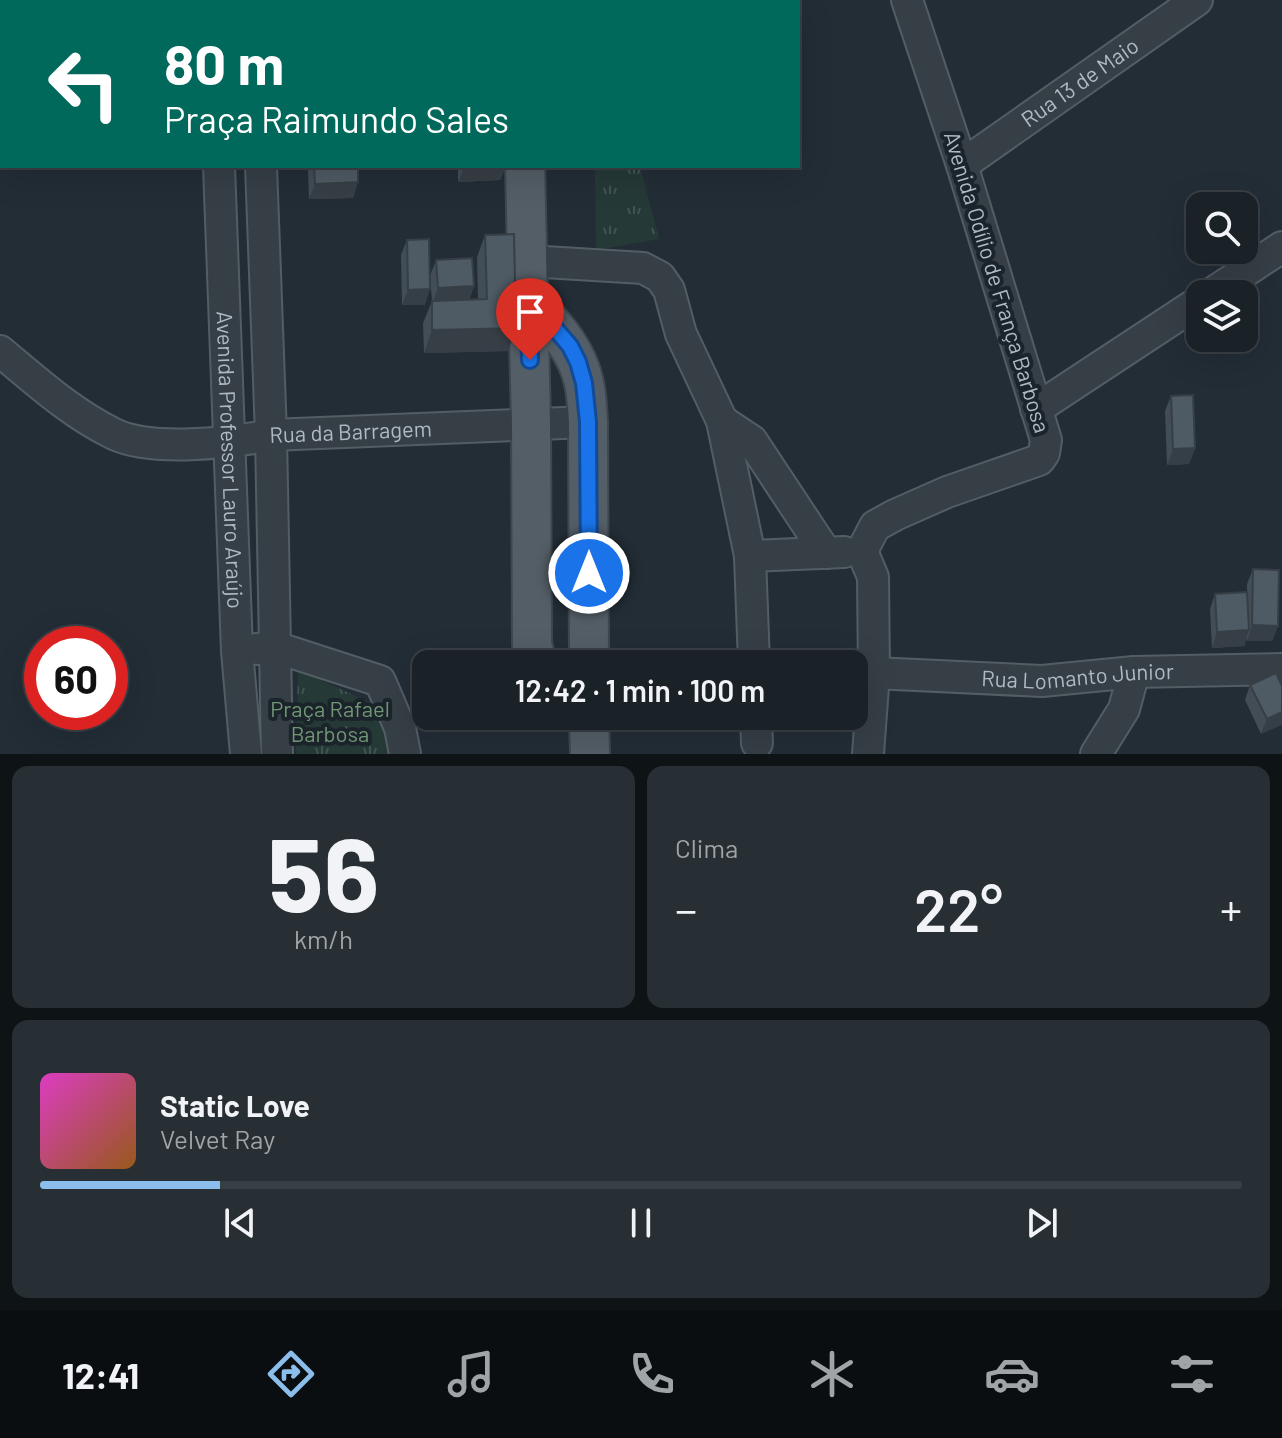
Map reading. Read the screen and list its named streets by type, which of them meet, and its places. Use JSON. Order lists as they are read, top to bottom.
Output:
{
  "streets": {
    "street": [
      "Rua 13 de Maio",
      "Avenida Odílio de França Barbosa",
      "Rua da Barragem",
      "Avenida Professor Lauro Araújo",
      "Rua Lomanto Junior"
    ]
  },
  "crossings": [
    ["Rua 13 de Maio", "Avenida Odílio de França Barbosa"],
    ["Rua da Barragem", "Avenida Professor Lauro Araújo"]
  ],
  "parks": ["Praça Rafael Barbosa"],
  "page": {
    "turn": ["80 m", "Praça Raimundo Sales"],
    "limit": "60",
    "trip": "12:42 · 1 min · 100 m",
    "tile": [
      ["56", "km/h"],
      "Clima"
    ],
    "heat": ["−", "22°", "+"],
    "song": ["Static Love", "Velvet Ray"],
    "tabs": "12:41"
  }
}
